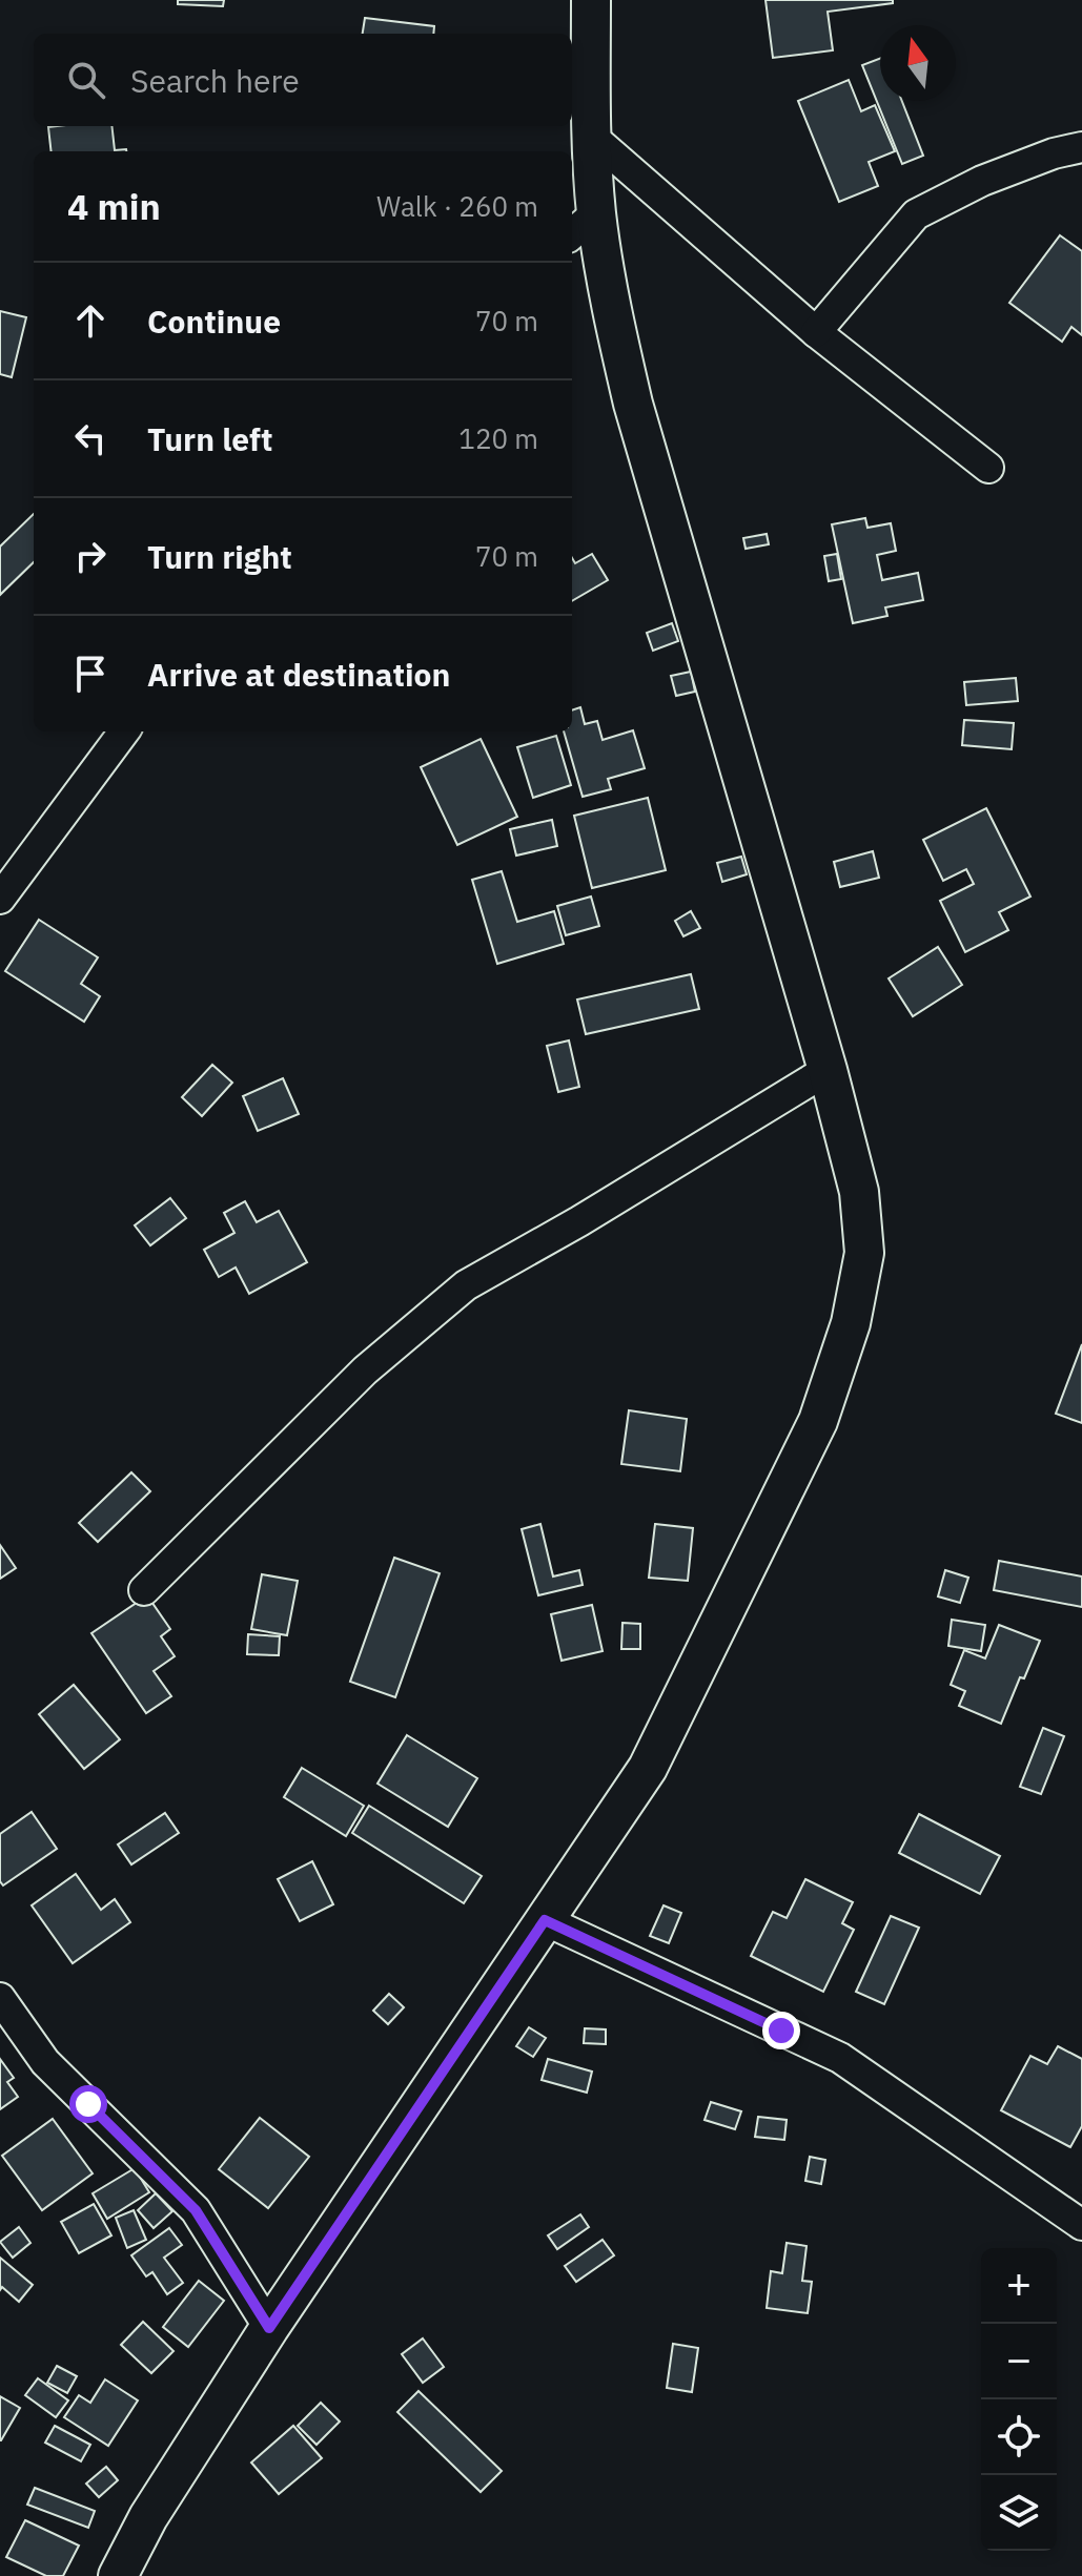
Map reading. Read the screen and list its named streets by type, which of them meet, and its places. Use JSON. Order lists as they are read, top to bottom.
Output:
{
  "north": "top",
  "page": {
    "search": "Search here",
    "heading": ["4 min", "Walk · 260 m"],
    "list": [
      ["Continue", "70 m"],
      ["Turn left", "120 m"],
      ["Turn right", "70 m"],
      "Arrive at destination"
    ],
    "map_buttons": ["+", "−"]
  }
}
